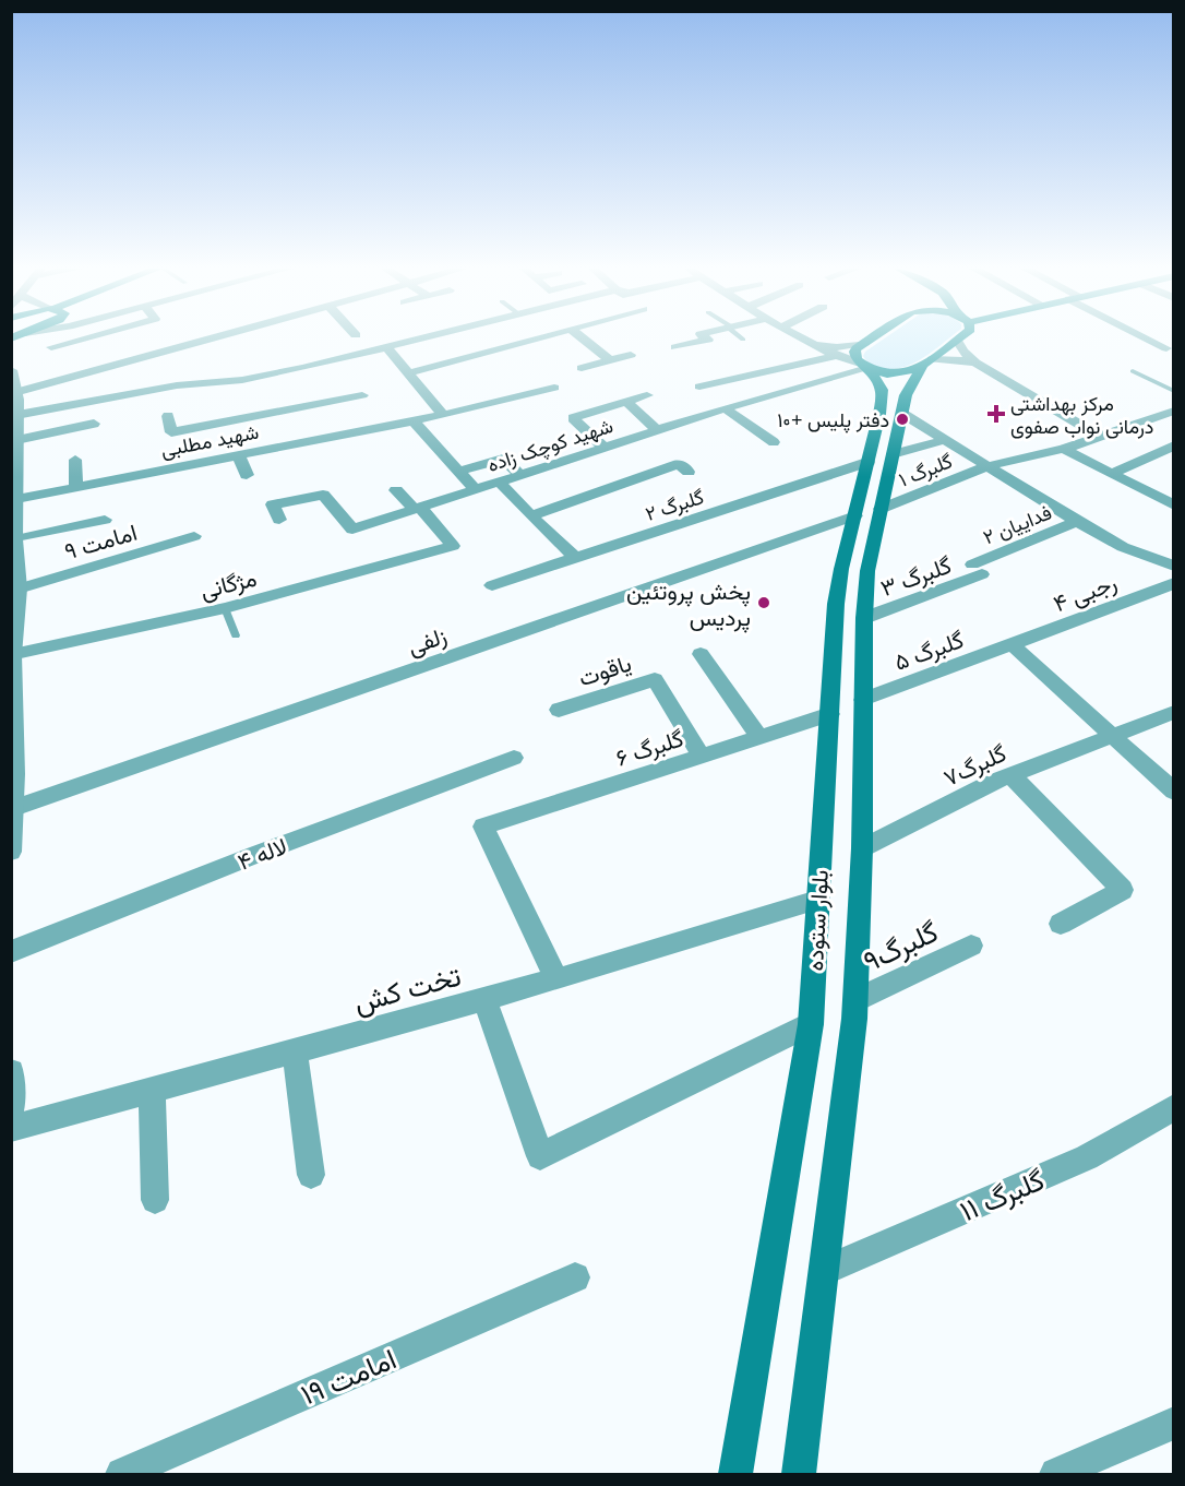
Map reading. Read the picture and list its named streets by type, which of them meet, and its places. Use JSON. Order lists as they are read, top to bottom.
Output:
{
  "streets": {
    "main road": ["بلوار ستوده"],
    "street": [
      "شهید مطلبی",
      "شهید کوچک زاده",
      "گلبرگ ۱",
      "گلبرگ ۲",
      "فداییان ۲",
      "امامت ۹",
      "گلبرگ ۳",
      "مژگانی",
      "رجبی ۴",
      "زلفی",
      "گلبرگ ۵",
      "یاقوت",
      "گلبرگ ۶",
      "گلبرگ۷",
      "لاله ۴",
      "گلبرگ۹",
      "تخت کش",
      "گلبرگ ۱۱",
      "امامت ۱۹"
    ]
  },
  "crossings": [
    ["شهید کوچک زاده", "مژگانی"],
    ["شهید کوچک زاده", "بلوار ستوده"],
    ["گلبرگ ۱", "بلوار ستوده"],
    ["گلبرگ ۲", "بلوار ستوده"],
    ["فداییان ۲", "گلبرگ ۳"],
    ["گلبرگ ۳", "بلوار ستوده"],
    ["رجبی ۴", "گلبرگ ۵"],
    ["زلفی", "بلوار ستوده"],
    ["گلبرگ ۵", "بلوار ستوده"],
    ["یاقوت", "گلبرگ ۶"],
    ["گلبرگ ۶", "بلوار ستوده"],
    ["گلبرگ ۶", "تخت کش"],
    ["گلبرگ۷", "بلوار ستوده"],
    ["بلوار ستوده", "گلبرگ۹"],
    ["بلوار ستوده", "تخت کش"],
    ["بلوار ستوده", "گلبرگ ۱۱"]
  ],
  "places": {
    "health": ["مرکز بهداشتی درمانی نواب صفوی"],
    "other": ["دفتر پلیس +۱۰", "پخش پروتئین پردیس"]
  }
}
